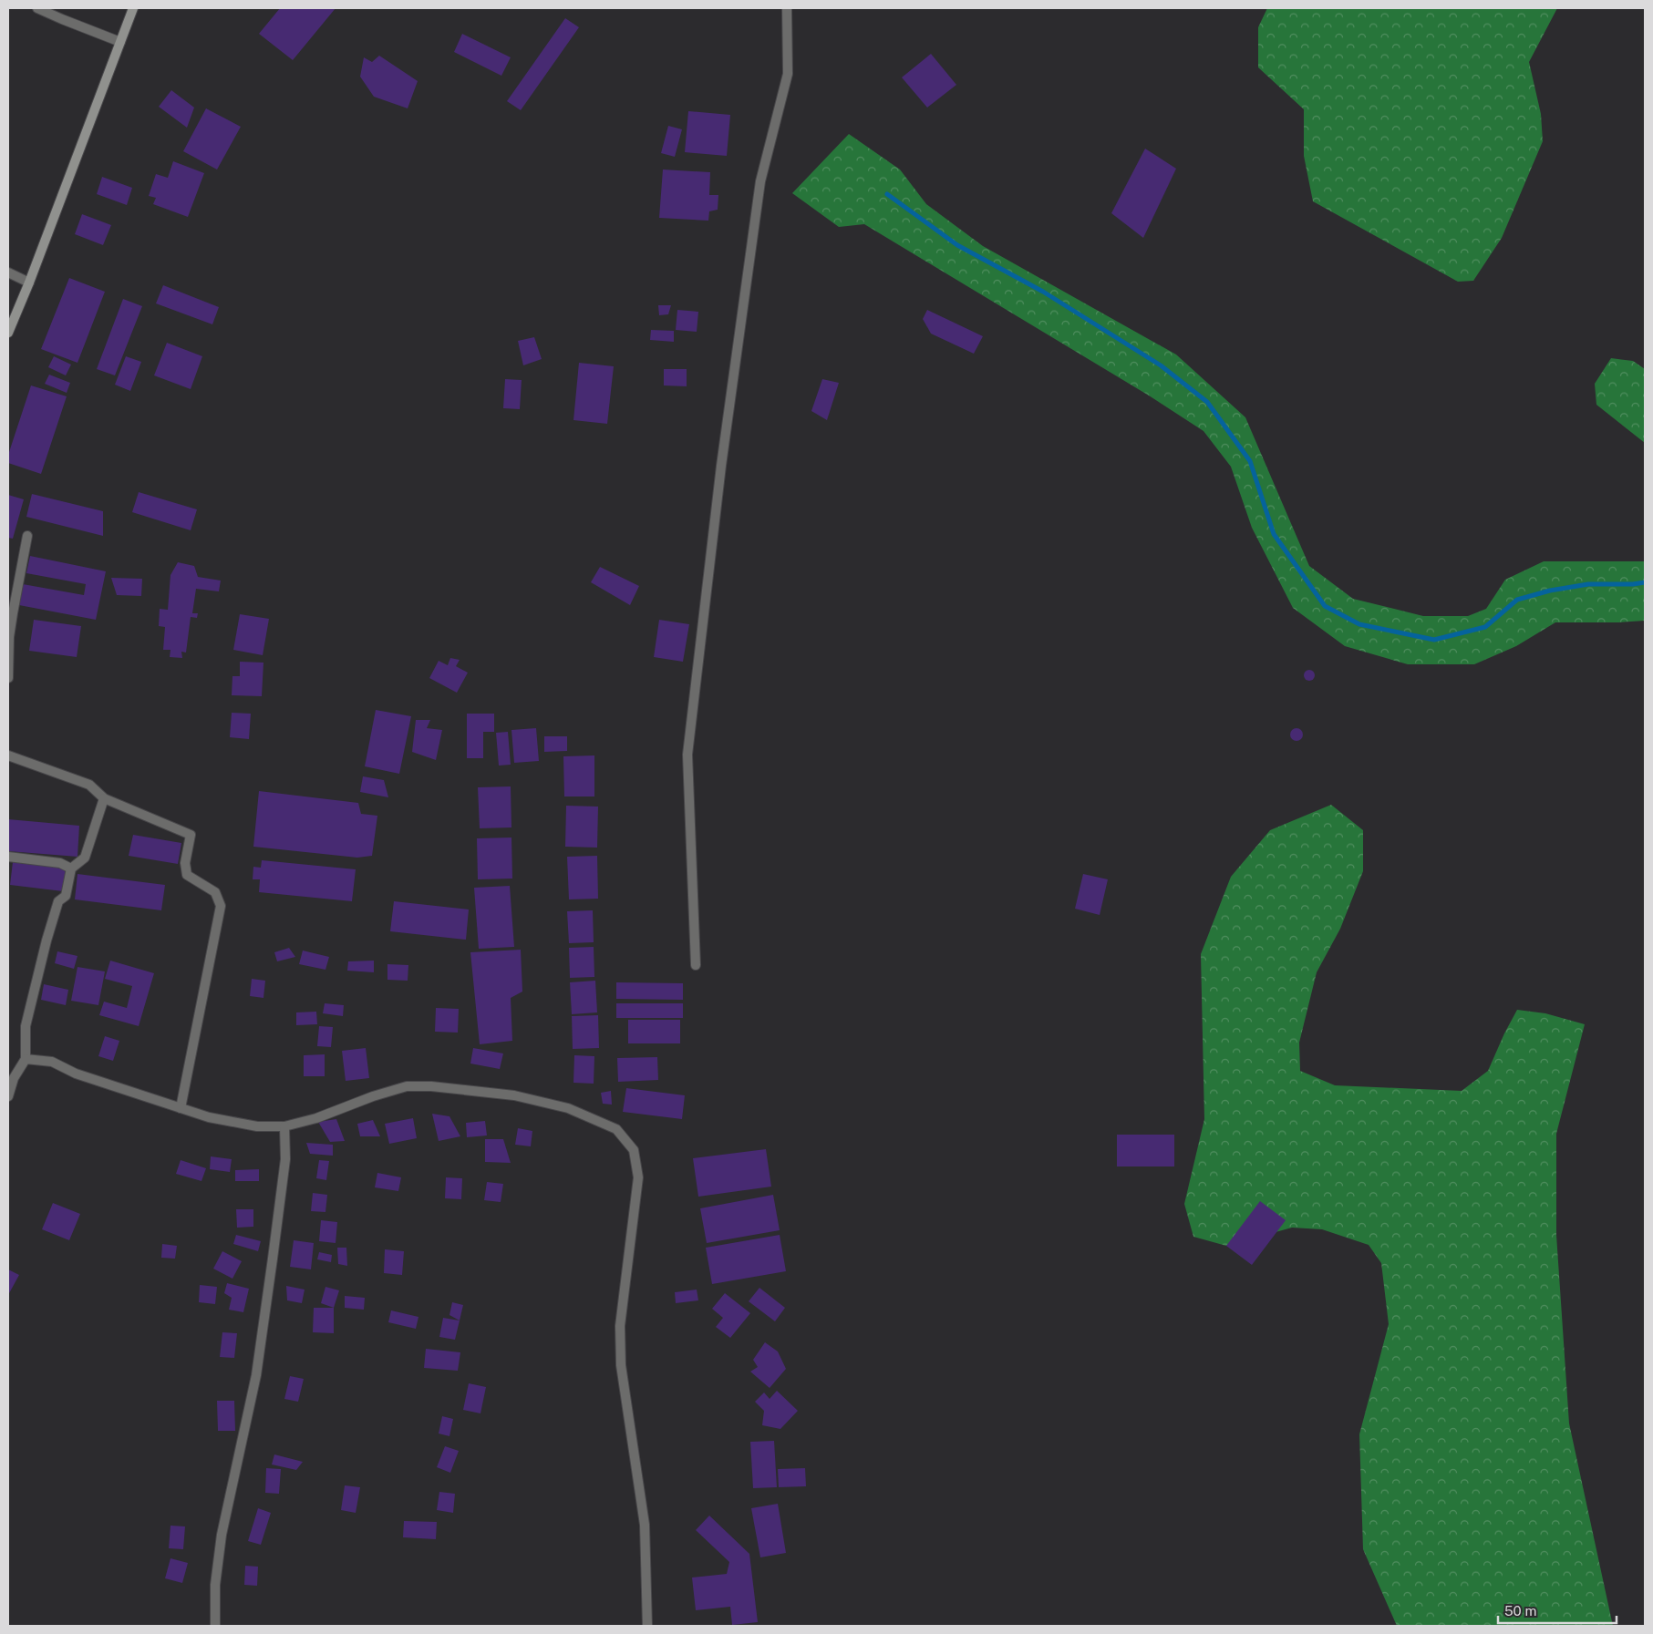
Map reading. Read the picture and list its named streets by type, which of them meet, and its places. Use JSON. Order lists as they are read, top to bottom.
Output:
{
  "scale_bar": "50 m"
}
